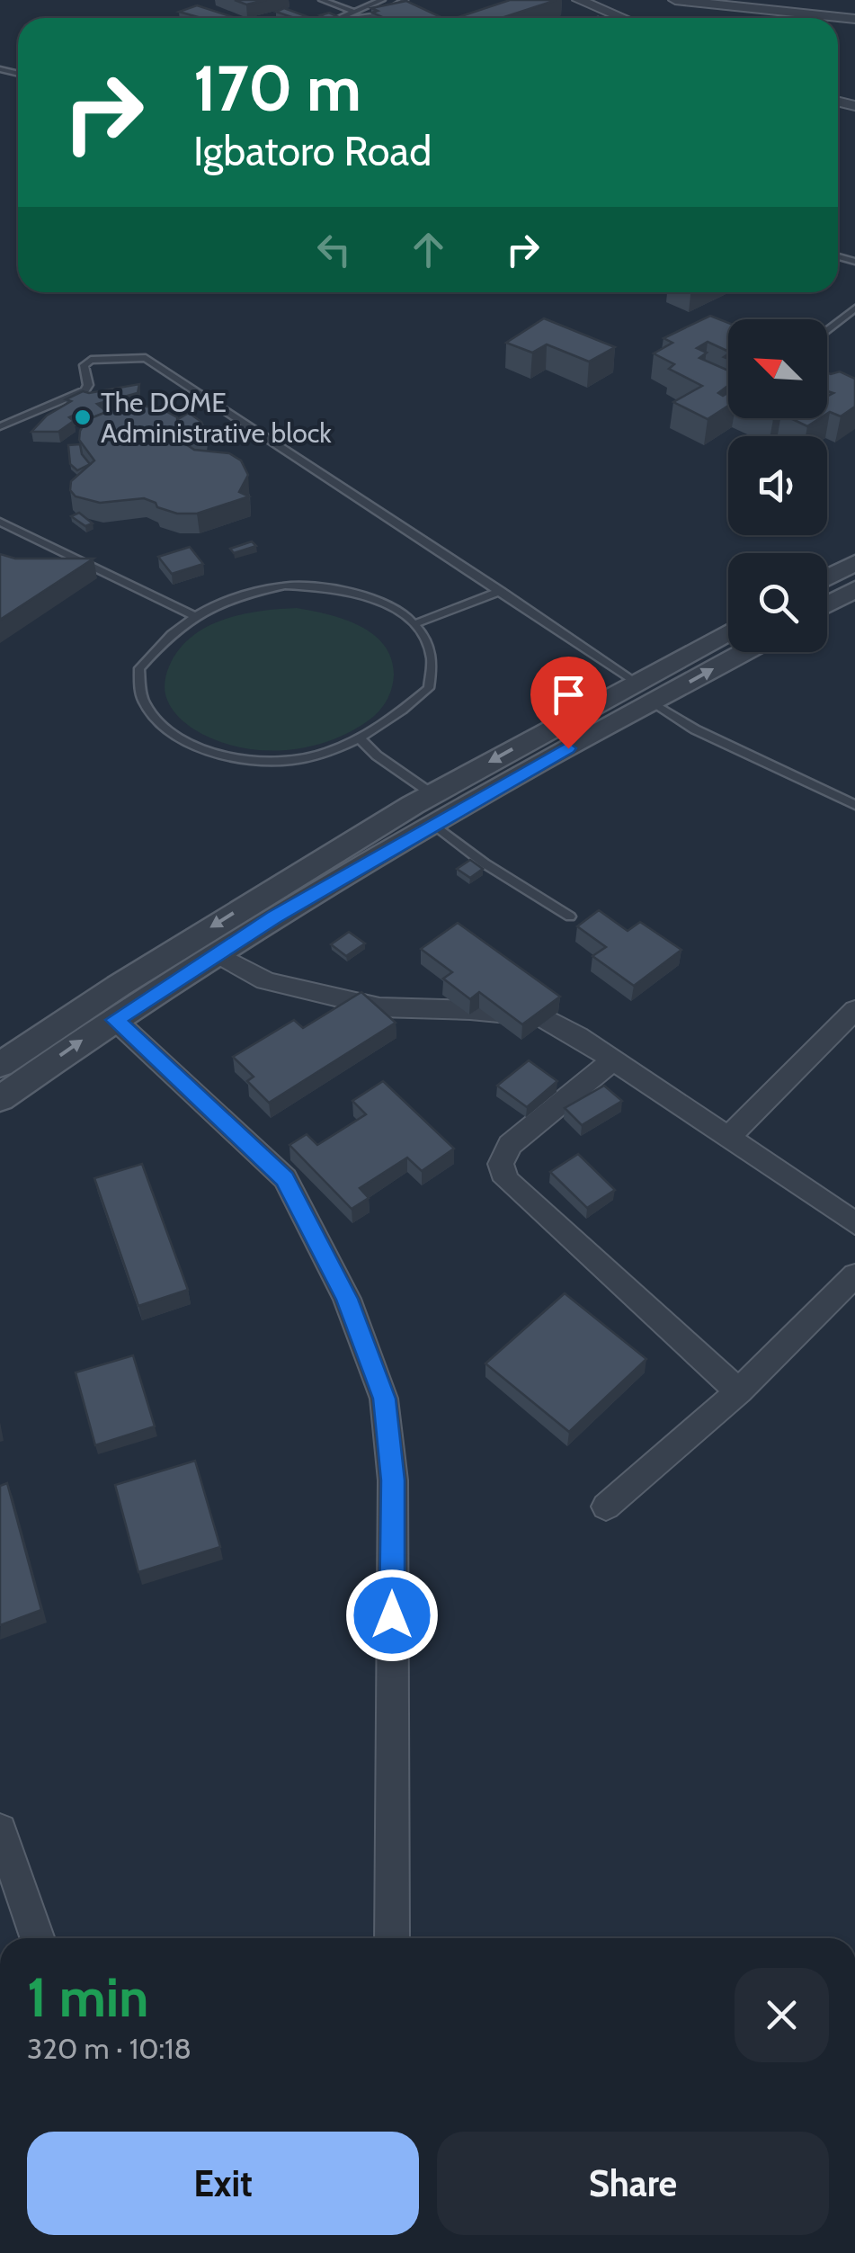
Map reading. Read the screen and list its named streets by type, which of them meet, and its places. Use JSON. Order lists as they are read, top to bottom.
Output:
{
  "places": ["The DOME Administrative block"],
  "north": "top left",
  "page": {
    "turn": ["170 m", "Igbatoro Road"],
    "heading": ["1 min", "320 m · 10:18"],
    "buttons": ["Exit", "Share"]
  }
}
